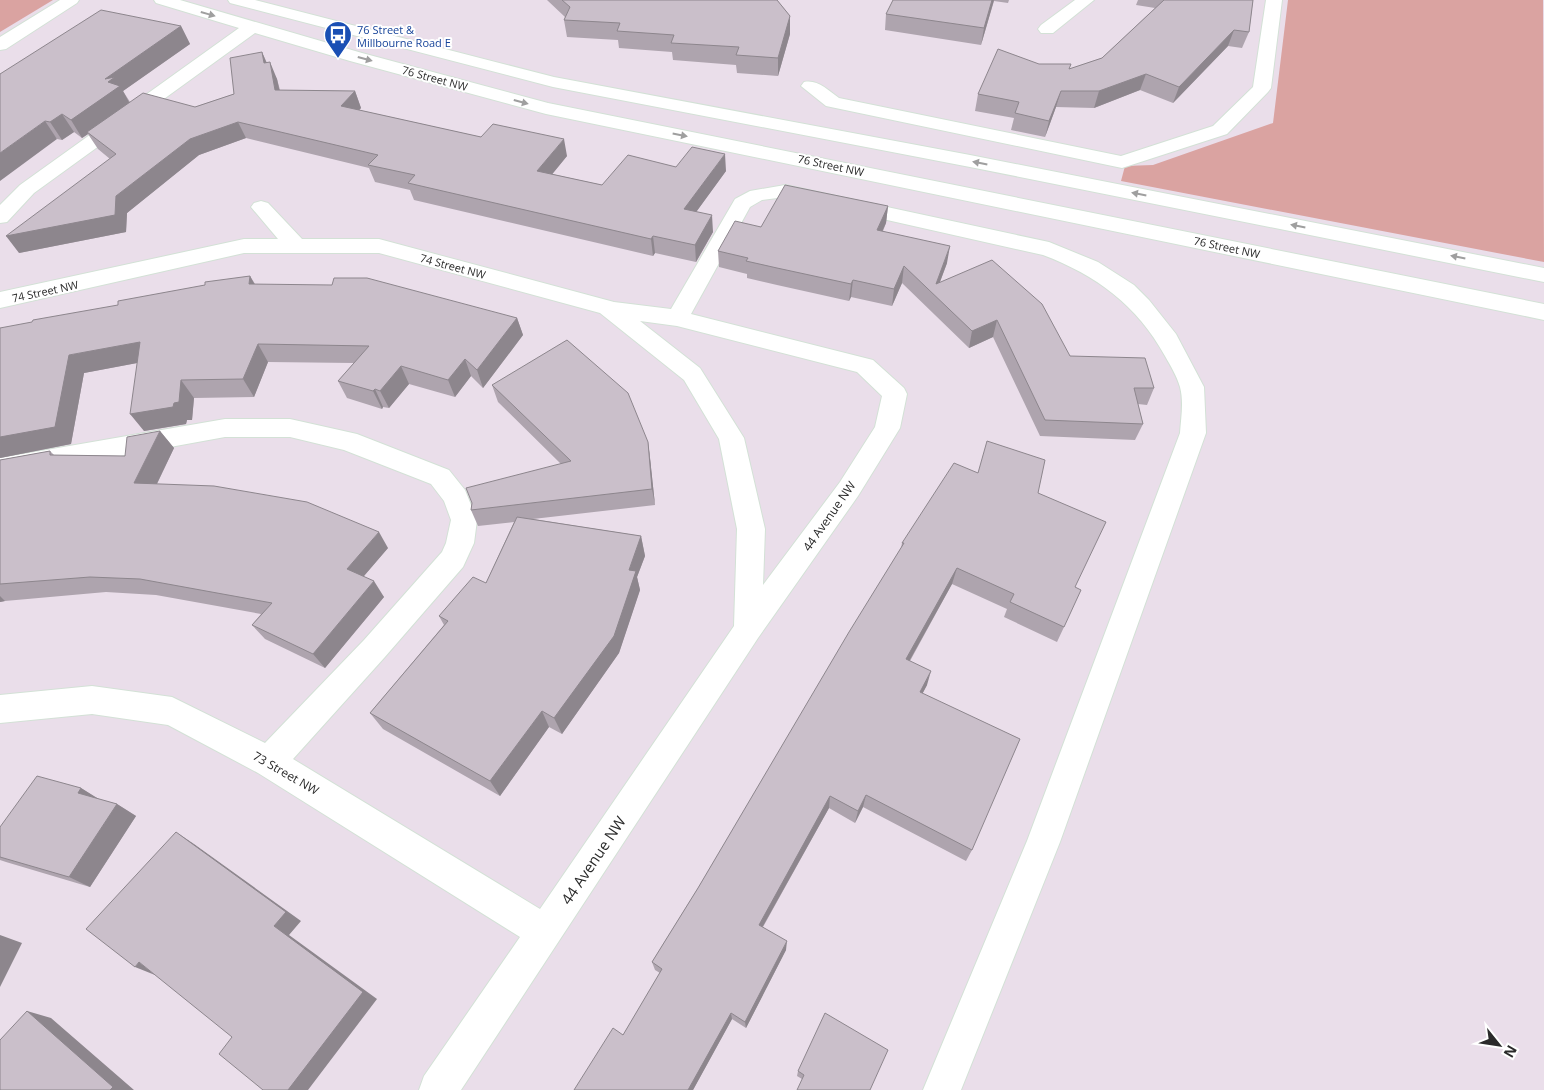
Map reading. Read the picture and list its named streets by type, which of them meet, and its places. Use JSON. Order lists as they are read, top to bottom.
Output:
{
  "streets": {
    "street": [
      "76 Street NW",
      "74 Street NW",
      "44 Avenue NW",
      "73 Street NW"
    ]
  },
  "crossings": [
    ["74 Street NW", "44 Avenue NW"],
    ["44 Avenue NW", "73 Street NW"]
  ],
  "places": {
    "bus stop": ["76 Street & Millbourne Road E"]
  },
  "north": "bottom right"
}
